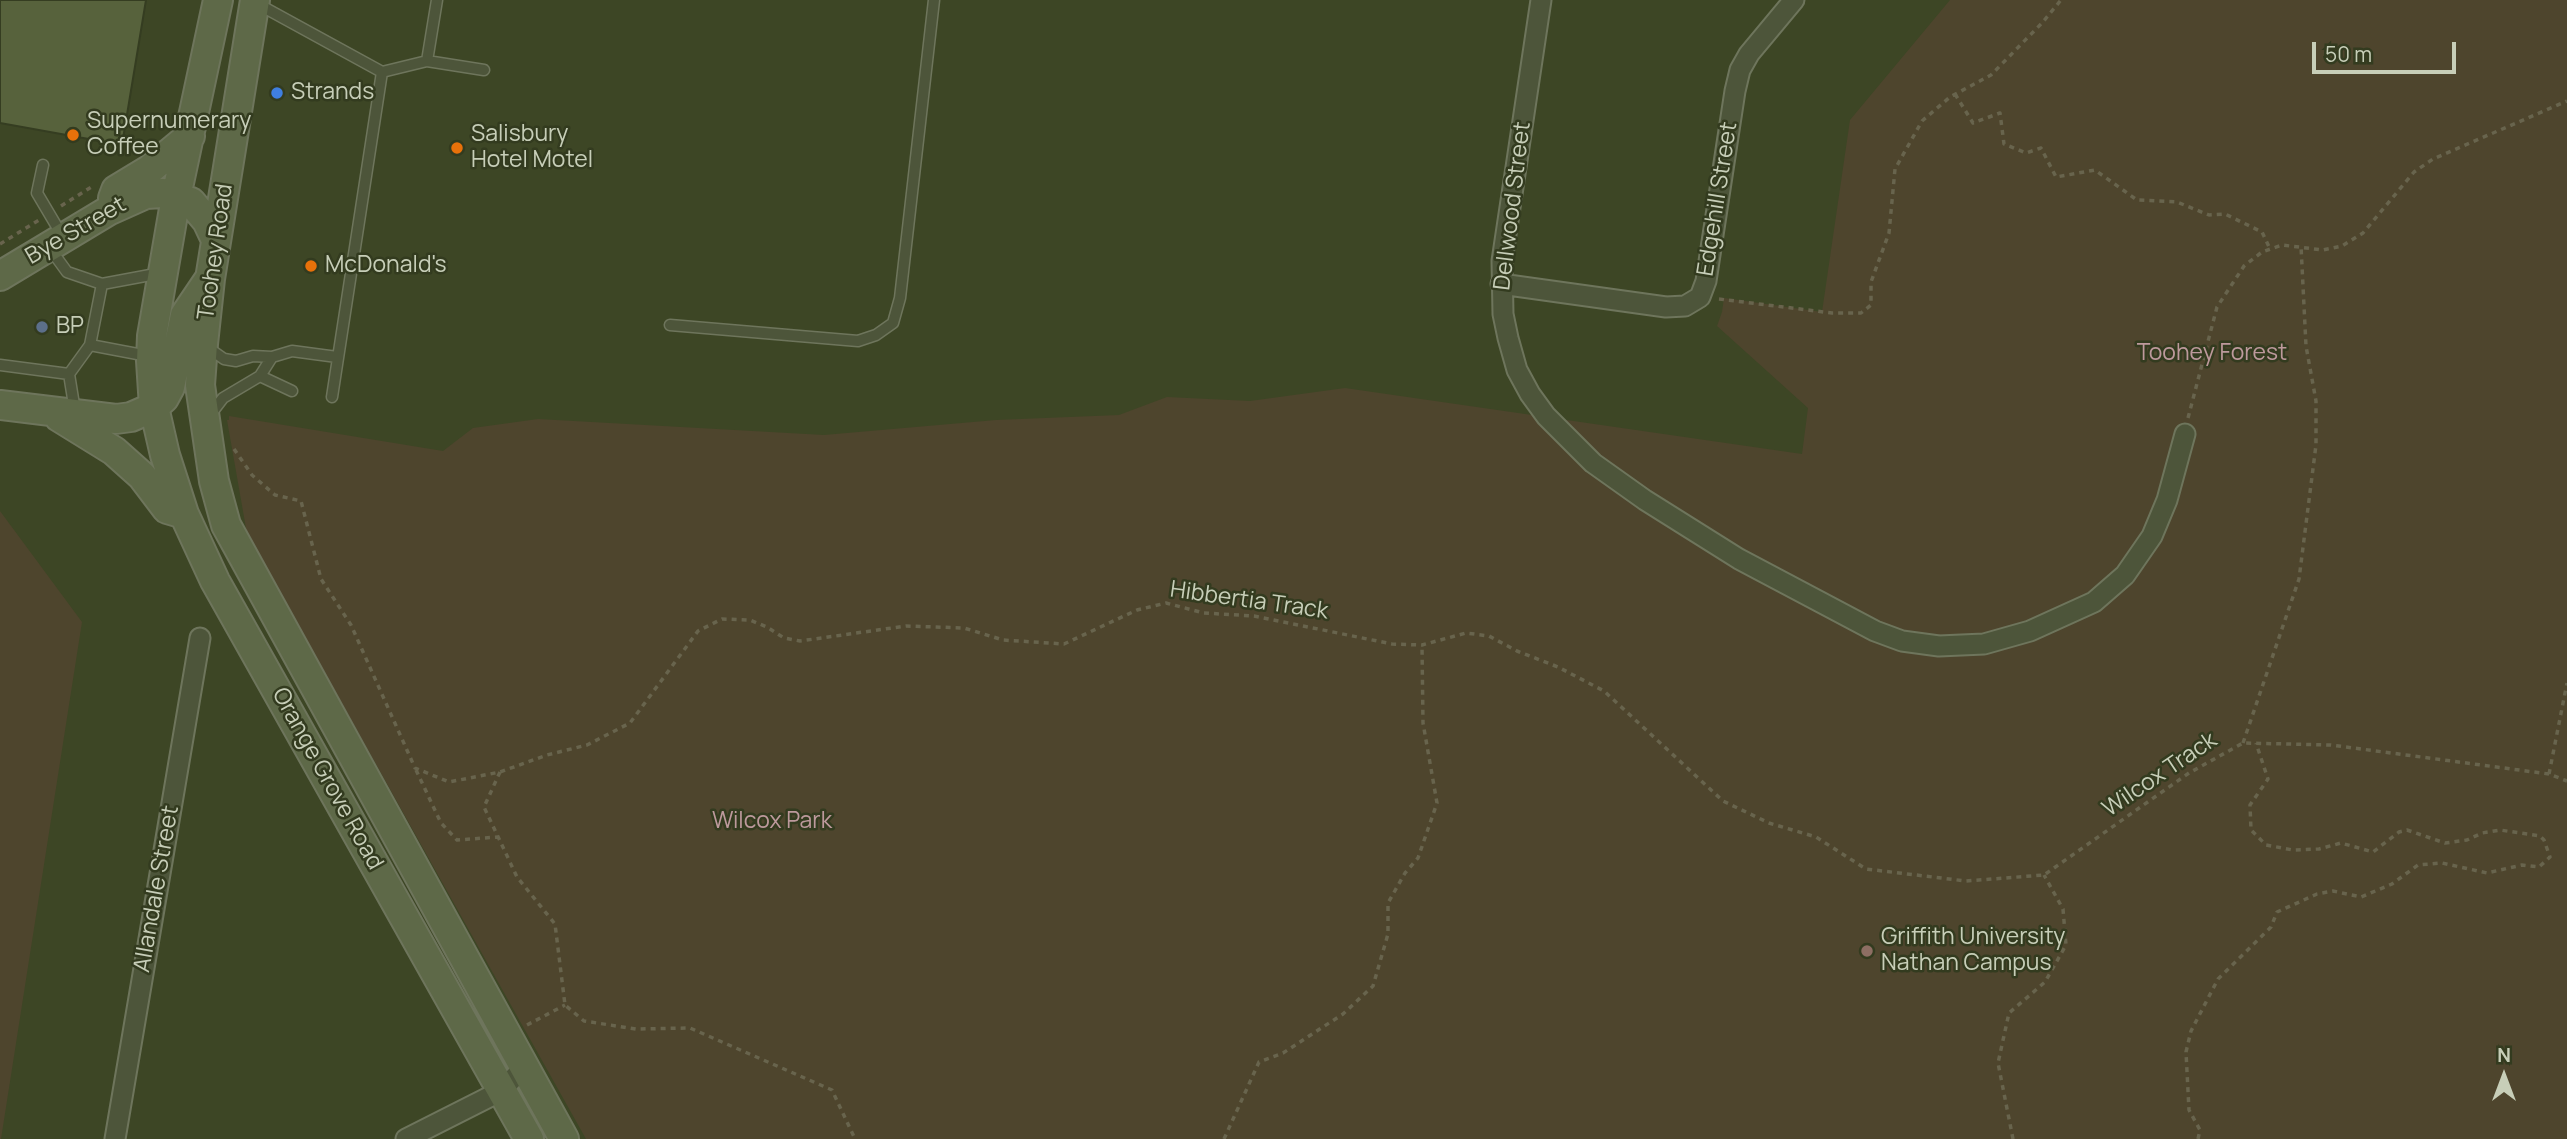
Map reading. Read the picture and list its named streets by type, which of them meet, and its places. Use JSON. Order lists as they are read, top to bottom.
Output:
{
  "streets": {
    "main road": ["Bye Street", "Toohey Road", "Orange Grove Road"],
    "street": ["Edgehill Street", "Dellwood Street", "Allandale Street"],
    "path": ["Hibbertia Track", "Wilcox Track"]
  },
  "crossings": [
    ["Edgehill Street", "Dellwood Street"],
    ["Bye Street", "Toohey Road"],
    ["Toohey Road", "Orange Grove Road"],
    ["Hibbertia Track", "Wilcox Track"]
  ],
  "parks": ["Toohey Forest", "Wilcox Park"],
  "places": [
    "Strands",
    "Supernumerary Coffee",
    "Salisbury Hotel Motel",
    "McDonald's",
    "BP",
    "Griffith University Nathan Campus"
  ],
  "scale_bar": "50 m",
  "north": "top"
}
